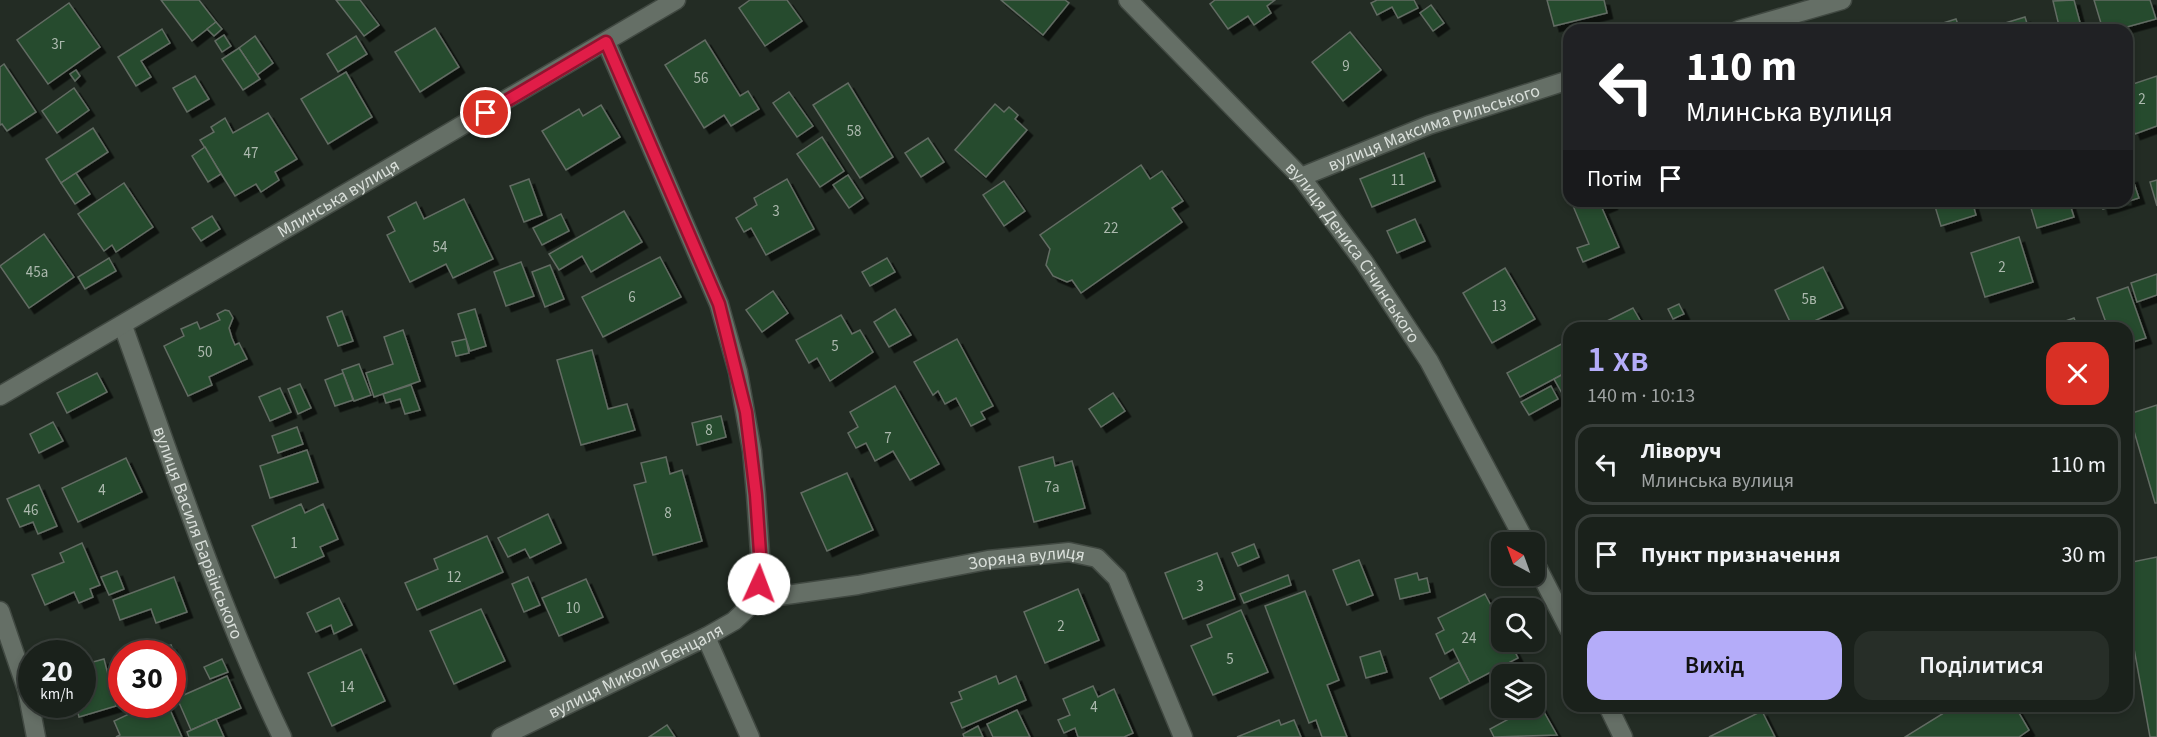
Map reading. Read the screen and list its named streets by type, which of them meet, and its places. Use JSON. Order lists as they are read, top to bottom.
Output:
{
  "streets": {
    "street": [
      "вулиця Максима Рильського",
      "Млинська вулиця",
      "вулиця Дениса Січинського",
      "вулиця Василя Барвінського",
      "Зоряна вулиця",
      "вулиця Миколи Бенцаля"
    ]
  },
  "crossings": [
    ["вулиця Максима Рильського", "вулиця Дениса Січинського"],
    ["Млинська вулиця", "вулиця Василя Барвінського"],
    ["Зоряна вулиця", "вулиця Миколи Бенцаля"]
  ],
  "house_numbers": [
    "3г",
    "9",
    "56",
    "2",
    "58",
    "47",
    "11",
    "3",
    "22",
    "54",
    "2",
    "45а",
    "6",
    "5в",
    "13",
    "5",
    "50",
    "8",
    "7",
    "7а",
    "4",
    "46",
    "8",
    "1",
    "12",
    "3",
    "10",
    "2",
    "24",
    "5",
    "14",
    "4"
  ],
  "north": "top left",
  "page": {
    "turn": ["110 m", "Млинська вулиця"],
    "then": "Потім",
    "heading": ["1 хв", "140 m · 10:13"],
    "list": [
      {
        "name": "Ліворуч",
        "note": "Млинська вулиця",
        "value": "110 m"
      },
      {
        "name": "Пункт призначення",
        "value": "30 m"
      }
    ],
    "buttons": ["Вихід", "Поділитися"],
    "speed": "20 km/h",
    "limit": "30"
  }
}
